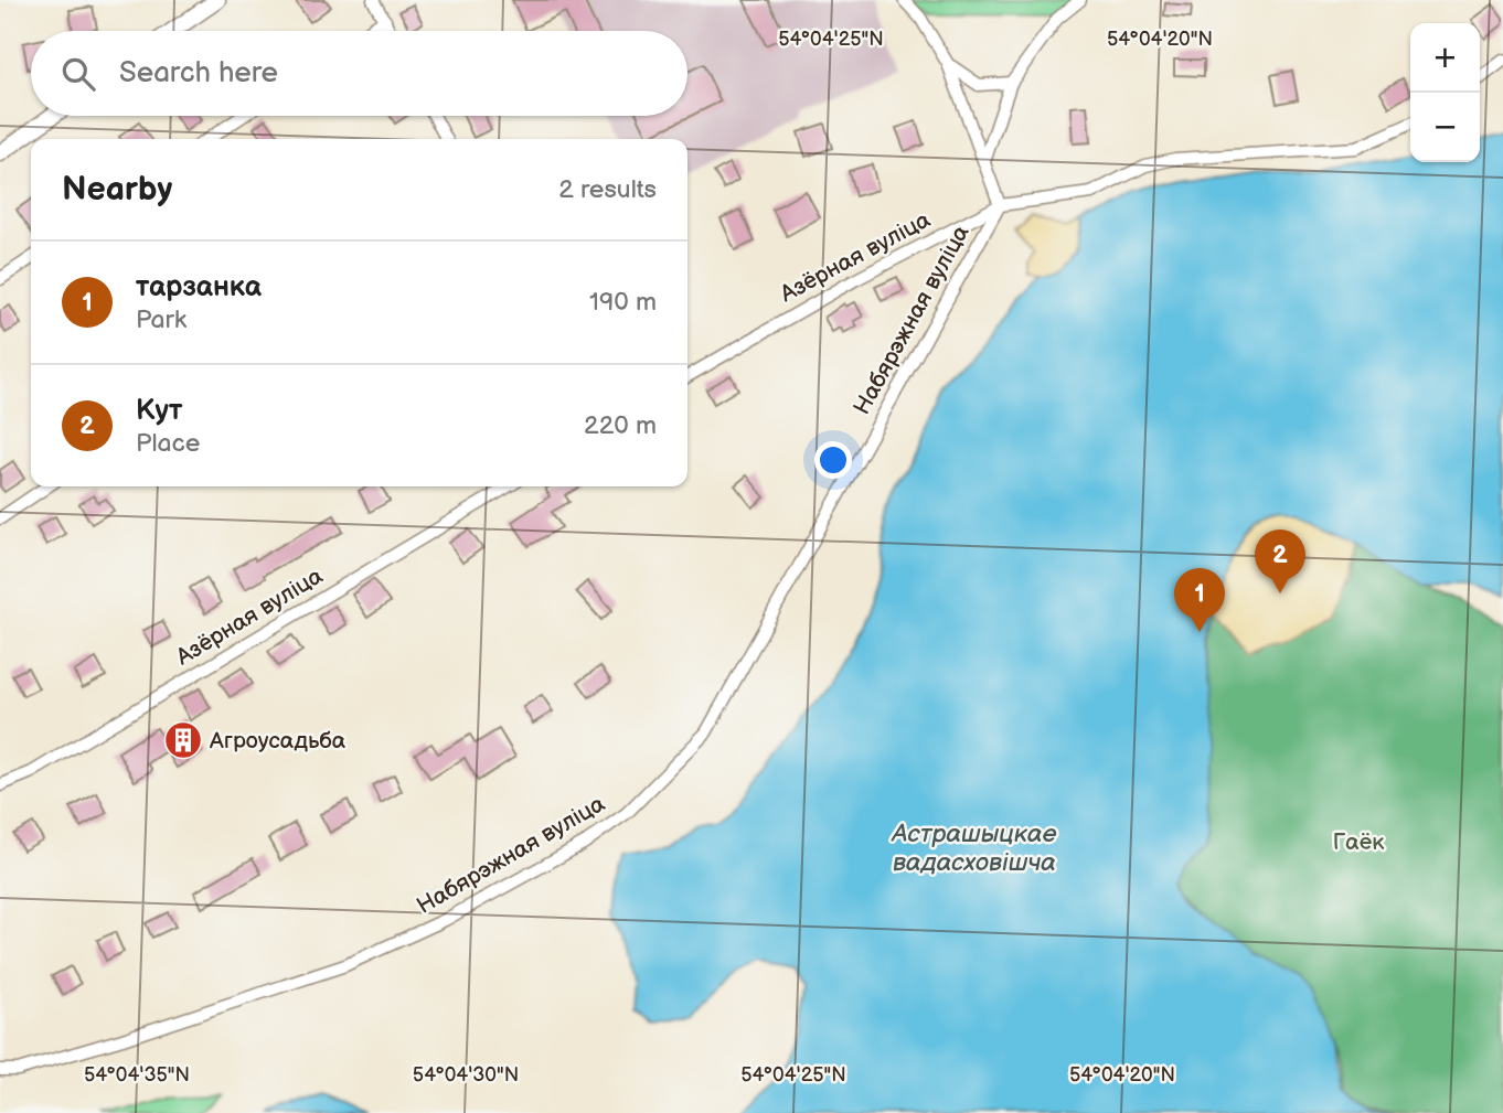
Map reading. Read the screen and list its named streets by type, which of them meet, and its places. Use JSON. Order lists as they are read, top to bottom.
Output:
{
  "streets": {
    "street": ["Азёрная вуліца", "Набярэжная вуліца"]
  },
  "crossings": [
    ["Азёрная вуліца", "Набярэжная вуліца"]
  ],
  "water": ["Астрашыцкае вадасховішча"],
  "parks": ["Гаёк"],
  "places": {
    "building": ["Агроусадьба"]
  },
  "page": {
    "map_buttons": ["+", "−"],
    "search": "Search here",
    "heading": ["Nearby", "2 results"],
    "list": [
      {
        "mark": "1",
        "name": "тарзанка",
        "note": "Park",
        "value": "190 m"
      },
      {
        "mark": "2",
        "name": "Кут",
        "note": "Place",
        "value": "220 m"
      }
    ],
    "pins": ["2", "1"]
  },
  "coordinates": [
    "54°04'25\"N",
    "54°04'20\"N",
    "54°04'35\"N",
    "54°04'30\"N"
  ]
}
